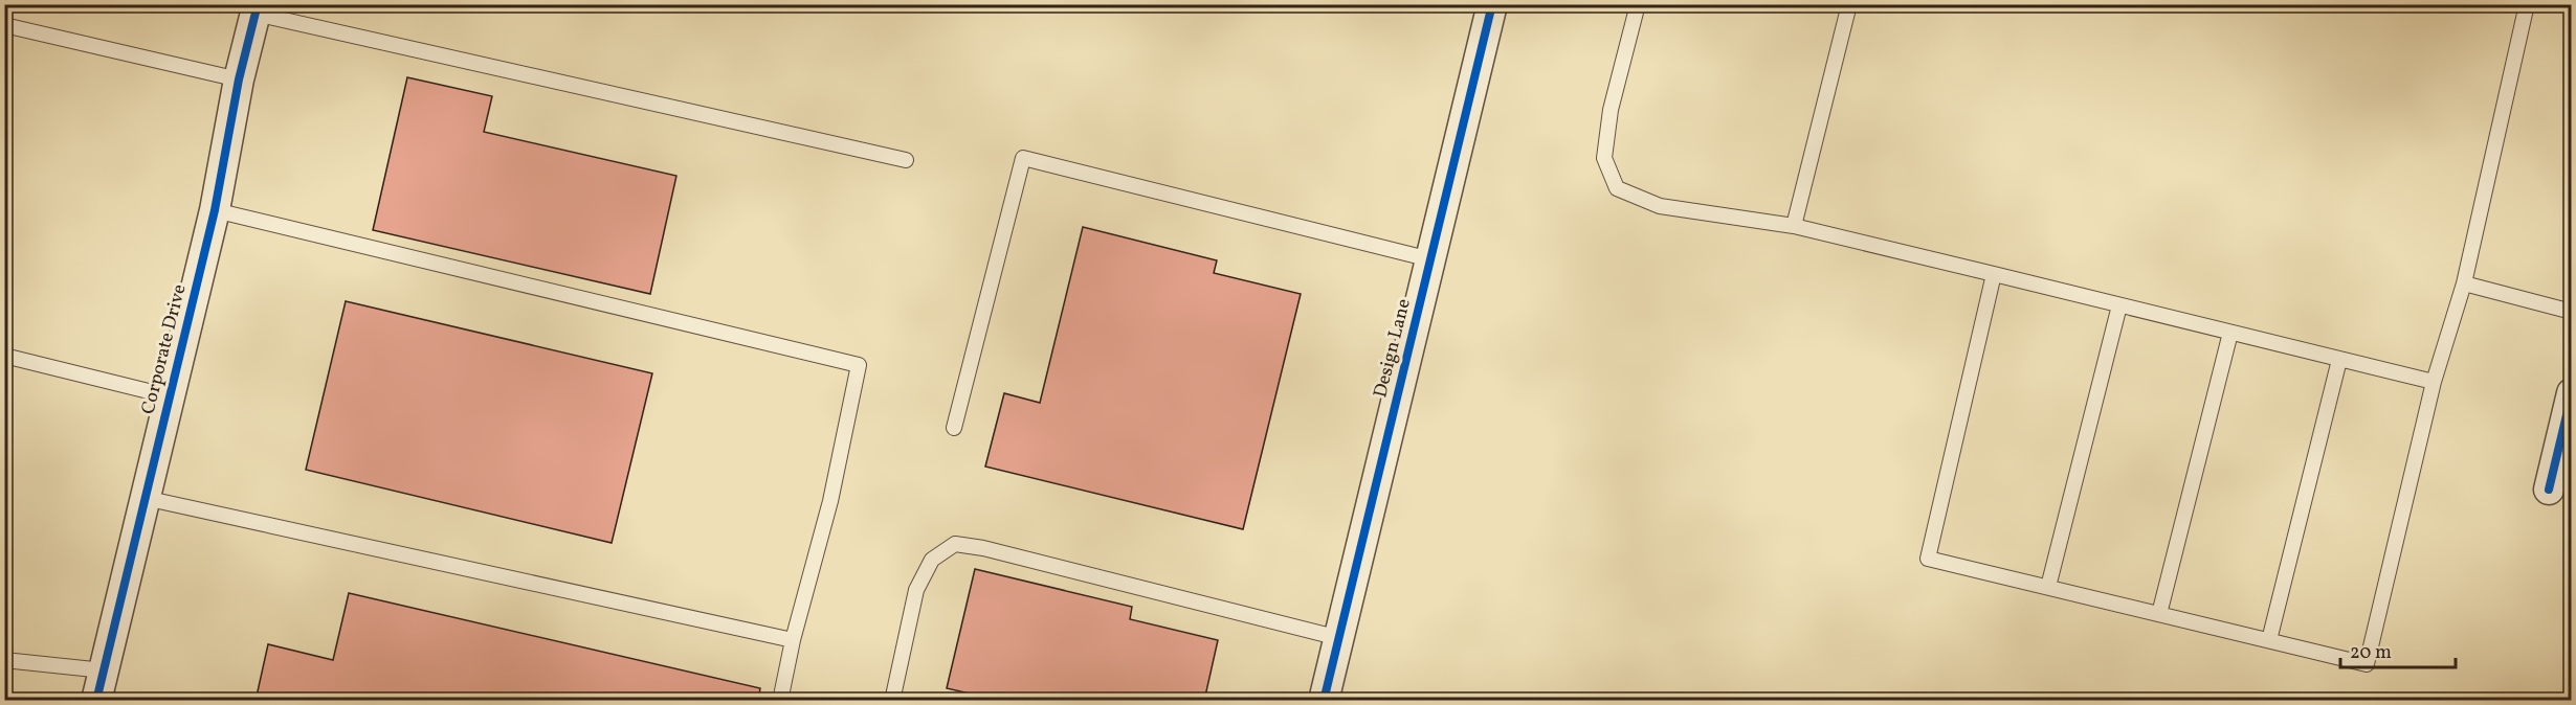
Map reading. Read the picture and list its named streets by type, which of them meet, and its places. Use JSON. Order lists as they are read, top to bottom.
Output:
{
  "streets": {
    "street": ["Design Lane", "Corporate Drive"]
  },
  "scale_bar": "20 m"
}
